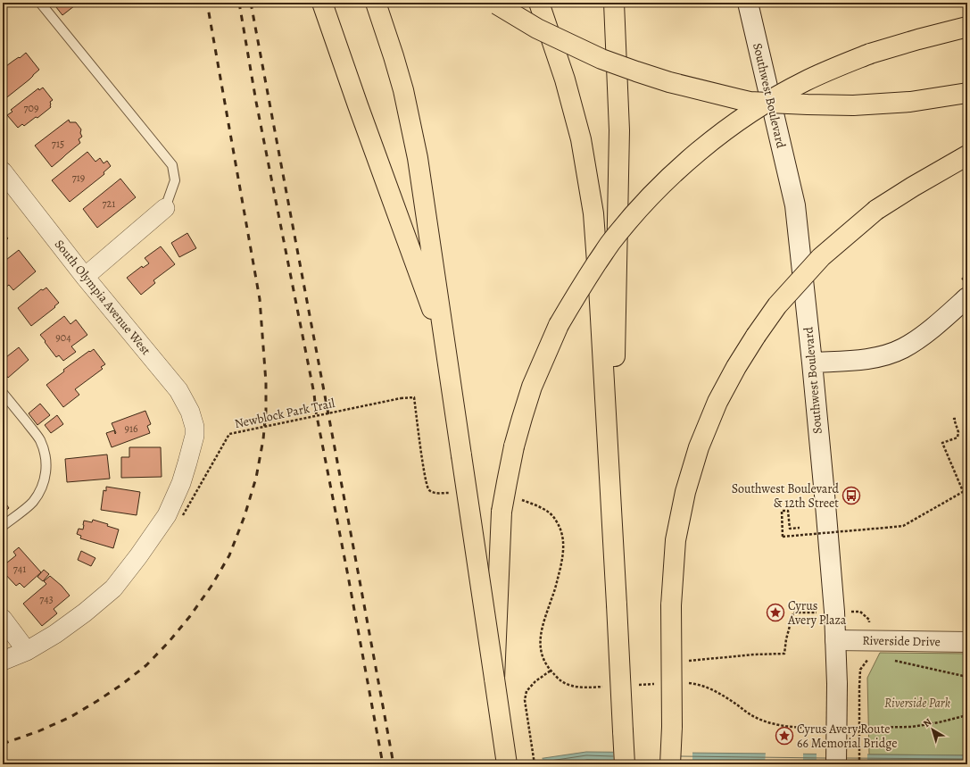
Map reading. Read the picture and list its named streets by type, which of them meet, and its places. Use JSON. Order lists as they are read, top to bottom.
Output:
{
  "streets": {
    "main road": ["Southwest Boulevard", "Riverside Drive"],
    "street": ["South Olympia Avenue West"],
    "path": ["Newblock Park Trail"]
  },
  "crossings": [
    ["Southwest Boulevard", "Riverside Drive"]
  ],
  "parks": ["Riverside Park"],
  "places": {
    "bus stop": ["Southwest Boulevard & 12th Street"],
    "place": ["Cyrus Avery Plaza", "Cyrus Avery Route 66 Memorial Bridge"]
  },
  "house_numbers": [
    "709",
    "715",
    "719",
    "721",
    "904",
    "916",
    "741",
    "743"
  ],
  "north": "top left"
}
